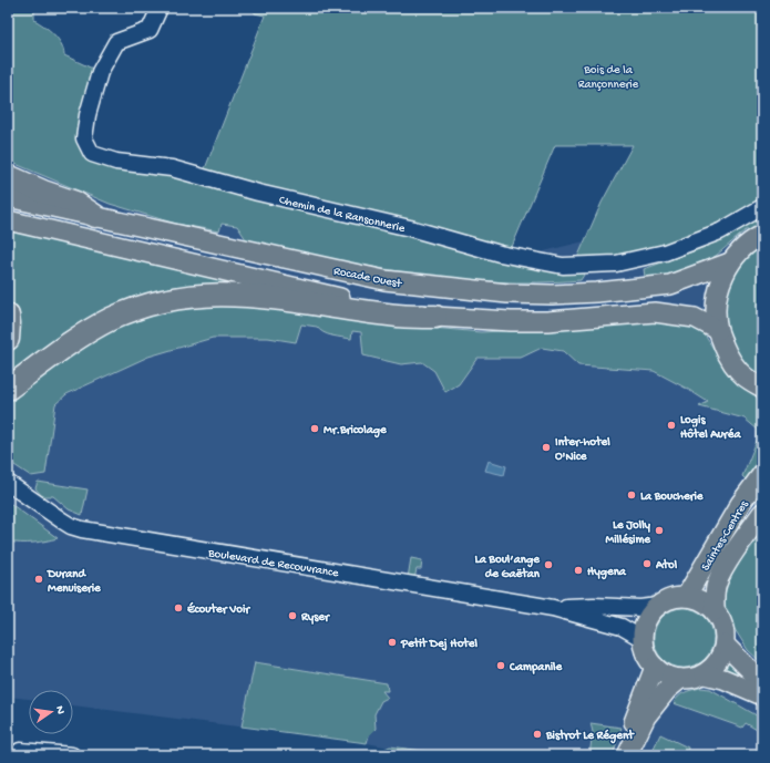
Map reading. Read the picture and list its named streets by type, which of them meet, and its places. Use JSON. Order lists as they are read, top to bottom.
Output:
{
  "streets": {
    "main road": ["Rocade Ouest", "Saintes-Centres"],
    "street": ["Chemin de la Ransonnerie", "Boulevard de Recouvrance"]
  },
  "parks": ["Bois de la Rançonnerie"],
  "places": [
    "Logis Hôtel Auréa",
    "Mr.Bricolage",
    "Inter-hotel O'Nice",
    "La Boucherie",
    "Le Jolly Millésime",
    "Atol",
    "La Boul’ange de Gaëtan",
    "Hygena",
    "Durand Menuiserie",
    "Écouter Voir",
    "Ryser",
    "Petit Dej Hotel",
    "Campanile",
    "Bistrot Le Régent"
  ],
  "north": "right"
}
